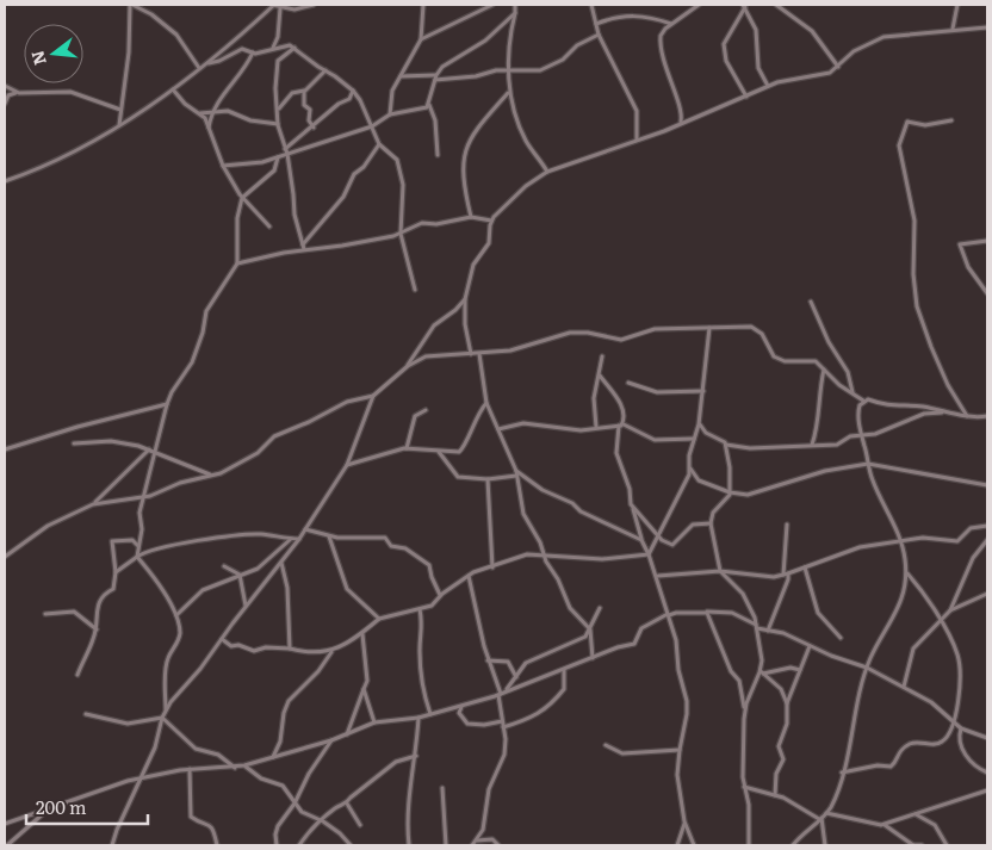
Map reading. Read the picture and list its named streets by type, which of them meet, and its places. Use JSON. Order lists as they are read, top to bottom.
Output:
{
  "scale_bar": "200 m",
  "north": "left"
}
